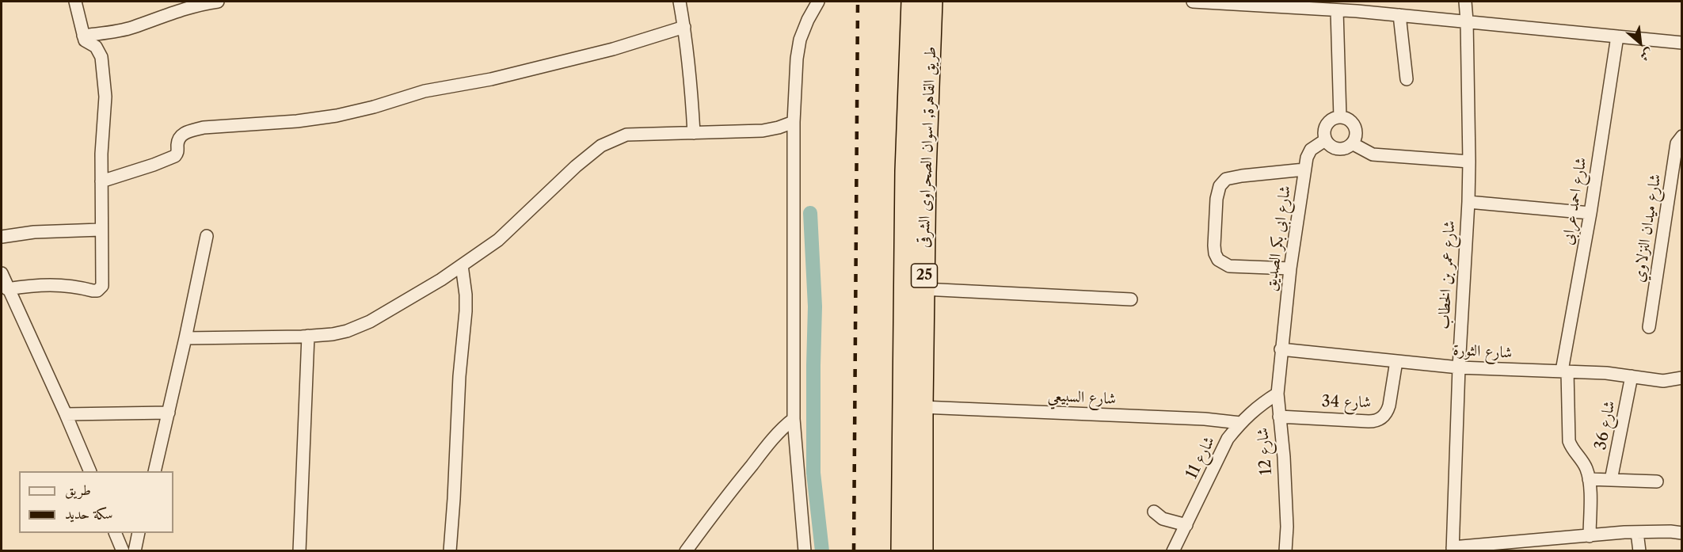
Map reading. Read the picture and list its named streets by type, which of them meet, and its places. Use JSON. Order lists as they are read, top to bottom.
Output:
{
  "streets": {
    "highway": ["طريق القاهرة, اسوان الصحراوى الشرقى", "25"],
    "street": [
      "شارع احمد عرابى",
      "شارع ميدان النزلاوي",
      "شارع ابى بكر الصديق",
      "شارع عمر بن الخطاب",
      "شارع الثورة",
      "شارع السبيعي",
      "شارع 34",
      "شارع 36",
      "شارع 12",
      "شارع 11"
    ]
  },
  "crossings": [
    ["طريق القاهرة, اسوان الصحراوى الشرقى", "شارع السبيعي"],
    ["شارع احمد عرابى", "شارع الثورة"],
    ["شارع ابى بكر الصديق", "شارع الثورة"],
    ["شارع ابى بكر الصديق", "شارع 12"],
    ["شارع عمر بن الخطاب", "شارع الثورة"],
    ["شارع الثورة", "شارع 34"],
    ["شارع الثورة", "شارع 36"],
    ["شارع الثورة", "شارع 12"],
    ["شارع السبيعي", "شارع 11"],
    ["شارع 34", "شارع 12"],
    ["شارع 12", "شارع 11"]
  ],
  "legend": ["طريق", "سكة حديد"],
  "north": "bottom right"
}
